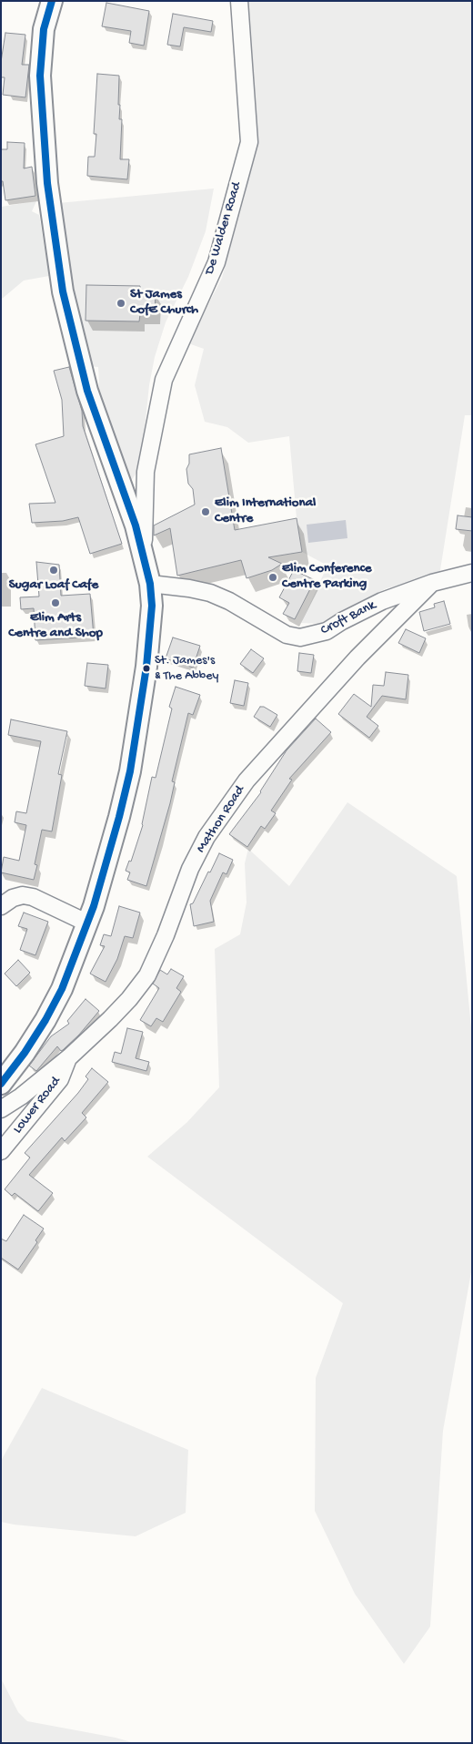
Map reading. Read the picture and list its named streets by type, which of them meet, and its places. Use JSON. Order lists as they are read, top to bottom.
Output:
{
  "streets": {
    "street": [
      "De Walden Road",
      "Croft Bank",
      "Mathon Road",
      "Lower Road"
    ]
  },
  "crossings": [
    ["Croft Bank", "Mathon Road"],
    ["Mathon Road", "Lower Road"]
  ],
  "places": [
    "St James CofE Church",
    "Elim International Centre",
    "Sugar Loaf Cafe",
    "Elim Conference Centre Parking",
    "Elim Arts Centre and Shop",
    "St. James's & The Abbey"
  ]
}
